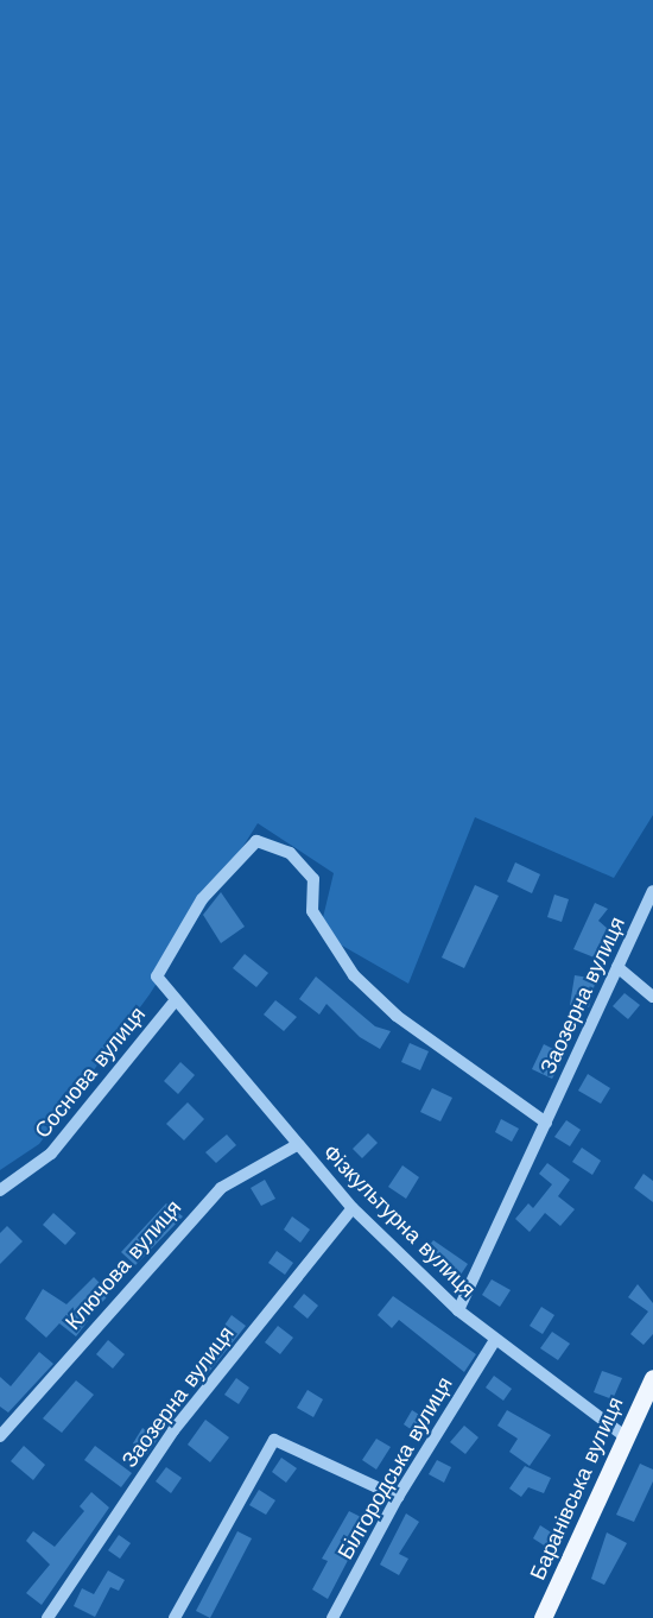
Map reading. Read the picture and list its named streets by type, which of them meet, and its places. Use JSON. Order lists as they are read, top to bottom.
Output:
{
  "streets": {
    "main road": ["Баранівська вулиця"],
    "street": [
      "Заозерна вулиця",
      "Соснова вулиця",
      "Фізкультурна вулиця",
      "Ключова вулиця",
      "Білгородська вулиця"
    ]
  },
  "crossings": [
    ["Заозерна вулиця", "Фізкультурна вулиця"],
    ["Соснова вулиця", "Фізкультурна вулиця"],
    ["Фізкультурна вулиця", "Ключова вулиця"],
    ["Фізкультурна вулиця", "Білгородська вулиця"],
    ["Фізкультурна вулиця", "Баранівська вулиця"]
  ]
}
